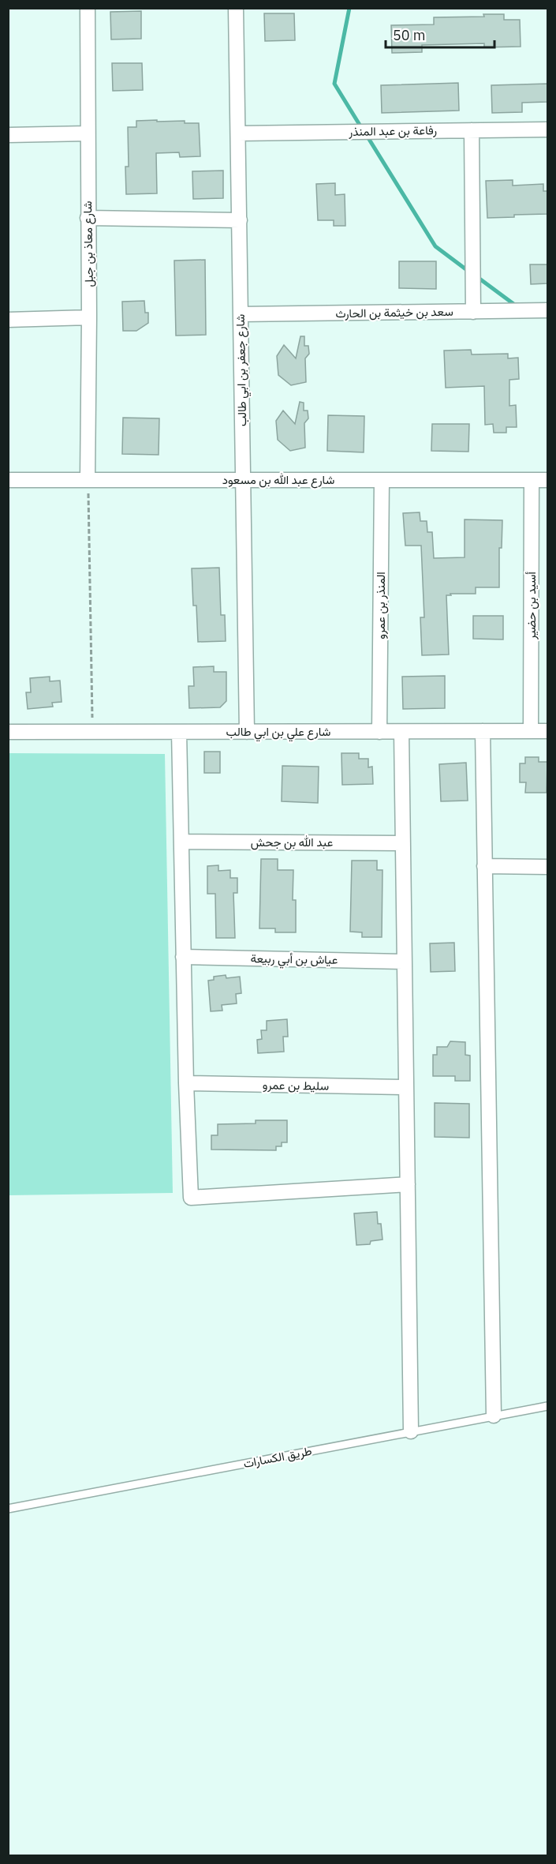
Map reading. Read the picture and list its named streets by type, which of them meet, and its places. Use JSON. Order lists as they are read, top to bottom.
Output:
{
  "streets": {
    "street": [
      "رفاعة بن عبد المنذر",
      "شارع معاذ بن جبل",
      "سعد بن خيثمة بن الحارث",
      "شارع جعفر بن ابي طالب",
      "شارع عبد الله بن مسعود",
      "المنذر بن عمرو",
      "أسيد بن حضير",
      "شارع علي بن ابي طالب",
      "عبد الله بن جحش",
      "عياش بن أبي ربيعة",
      "سليط بن عمرو"
    ],
    "lane": ["طريق الكسارات"]
  },
  "crossings": [
    ["رفاعة بن عبد المنذر", "شارع جعفر بن ابي طالب"],
    ["شارع معاذ بن جبل", "شارع عبد الله بن مسعود"],
    ["سعد بن خيثمة بن الحارث", "شارع جعفر بن ابي طالب"],
    ["شارع جعفر بن ابي طالب", "شارع عبد الله بن مسعود"],
    ["شارع جعفر بن ابي طالب", "شارع علي بن ابي طالب"],
    ["شارع عبد الله بن مسعود", "المنذر بن عمرو"],
    ["شارع عبد الله بن مسعود", "أسيد بن حضير"],
    ["المنذر بن عمرو", "شارع علي بن ابي طالب"],
    ["أسيد بن حضير", "شارع علي بن ابي طالب"]
  ],
  "scale_bar": "50 m"
}
